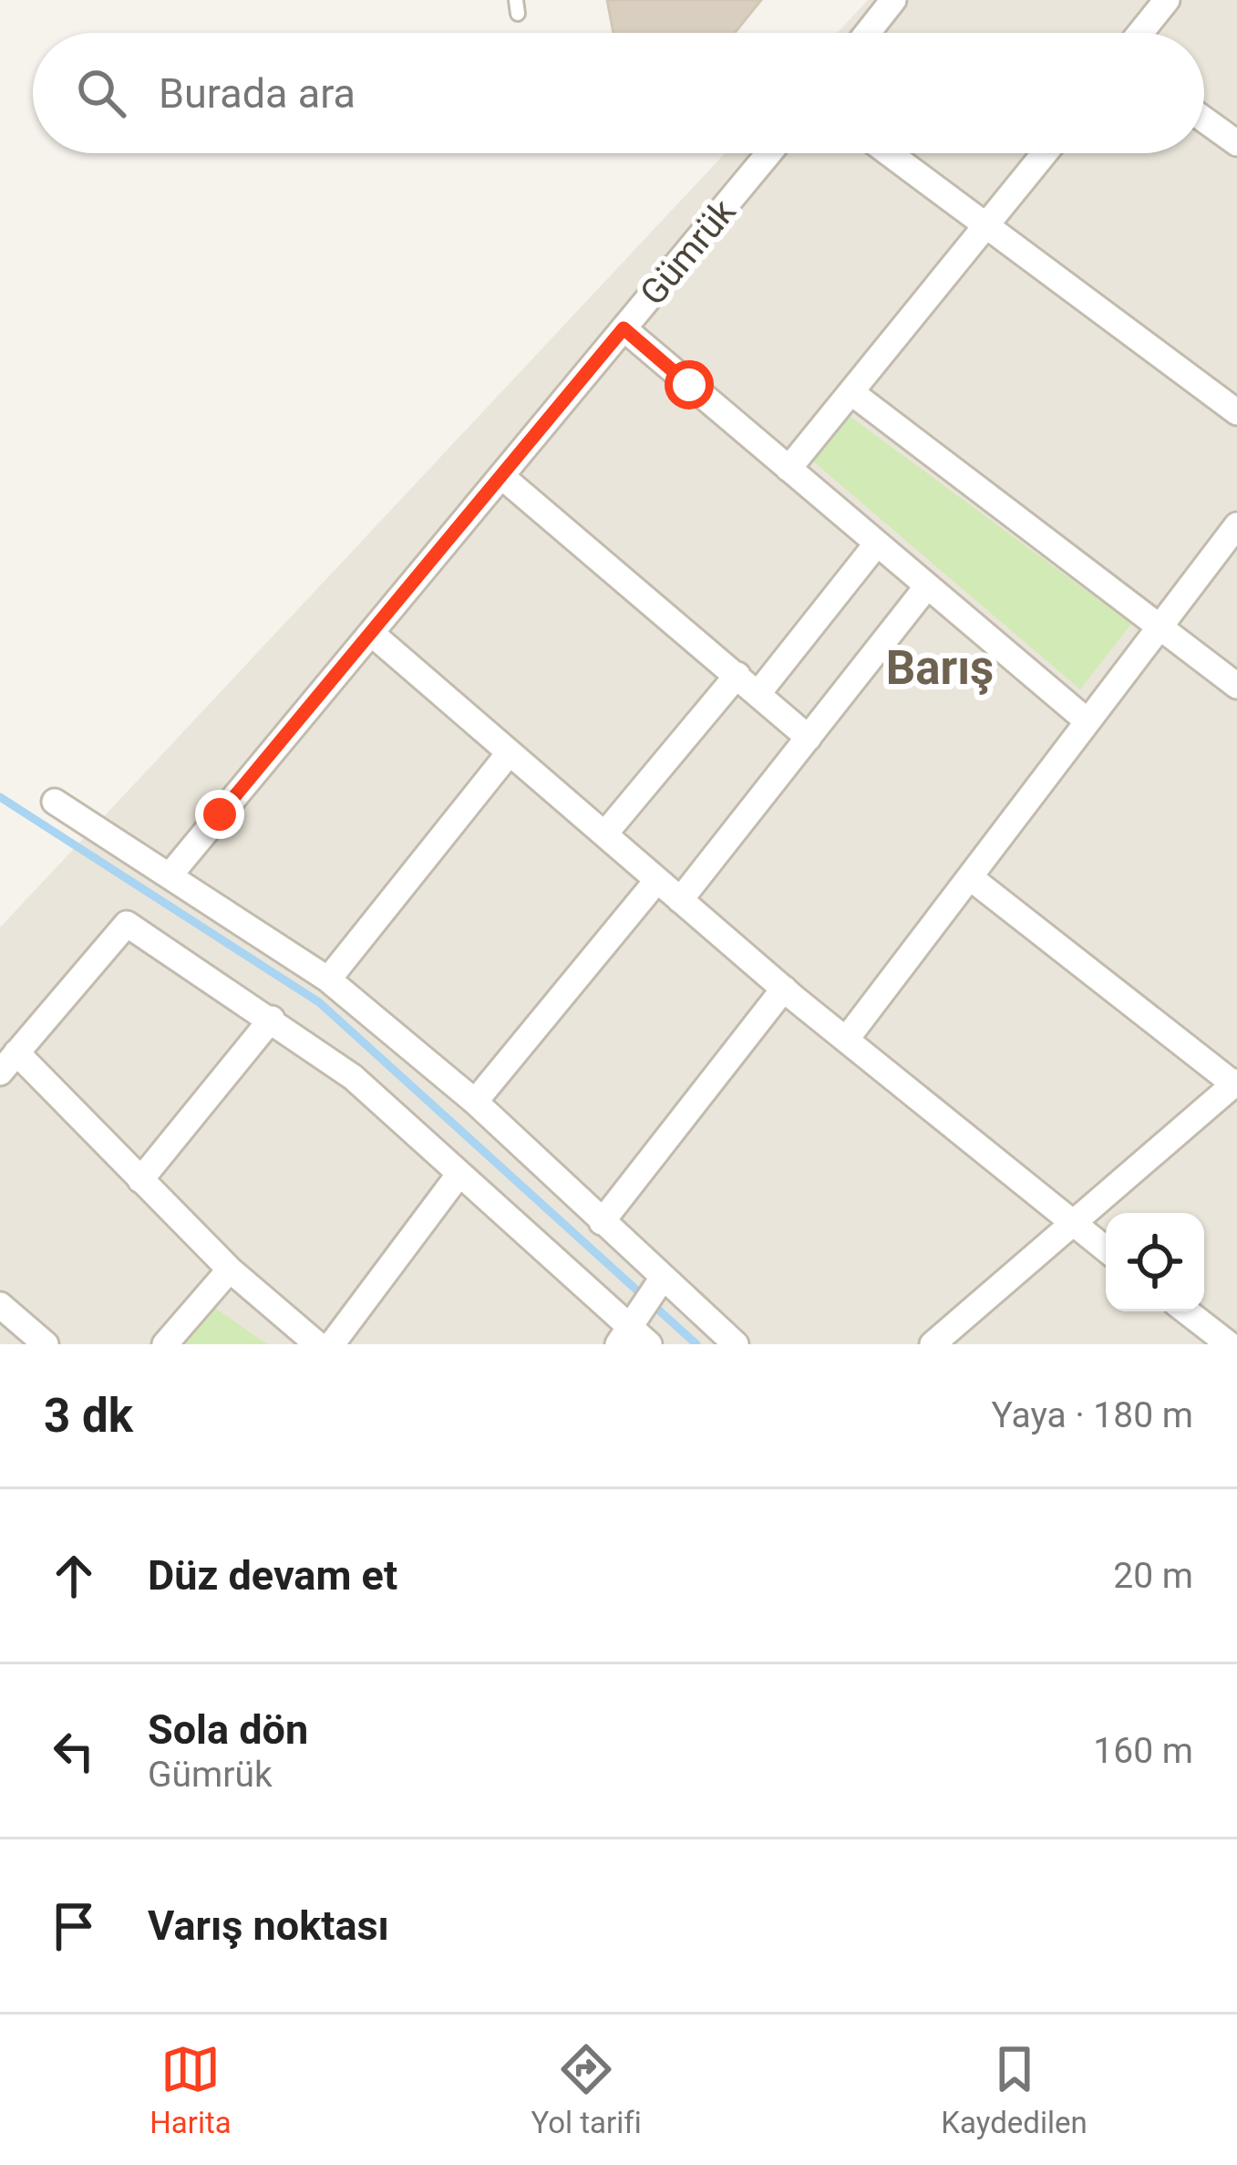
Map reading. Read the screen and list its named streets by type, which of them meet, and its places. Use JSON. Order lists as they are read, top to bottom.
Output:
{
  "streets": {
    "street": ["Gümrük"]
  },
  "districts": ["Barış"],
  "page": {
    "search": "Burada ara",
    "heading": ["3 dk", "Yaya · 180 m"],
    "list": [
      ["Düz devam et", "20 m"],
      ["Sola dön", "Gümrük", "160 m"],
      "Varış noktası"
    ],
    "nav": ["Harita", "Yol tarifi", "Kaydedilen"]
  }
}
